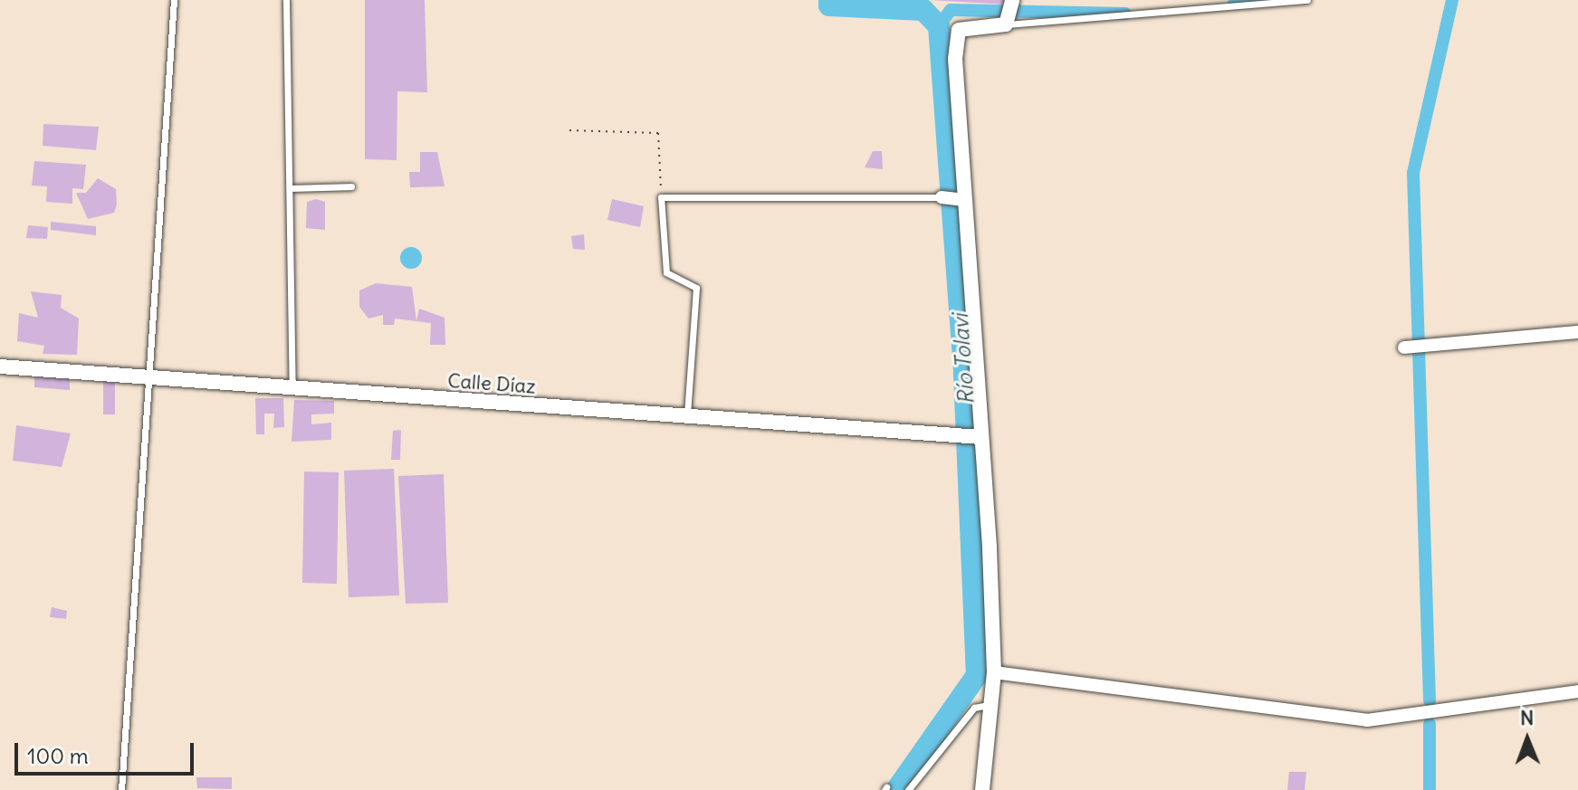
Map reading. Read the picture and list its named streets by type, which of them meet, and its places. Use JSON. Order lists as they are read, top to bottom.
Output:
{
  "streets": {
    "street": ["Calle Díaz"]
  },
  "water": ["Río Tolavi"],
  "scale_bar": "100 m",
  "north": "top"
}
